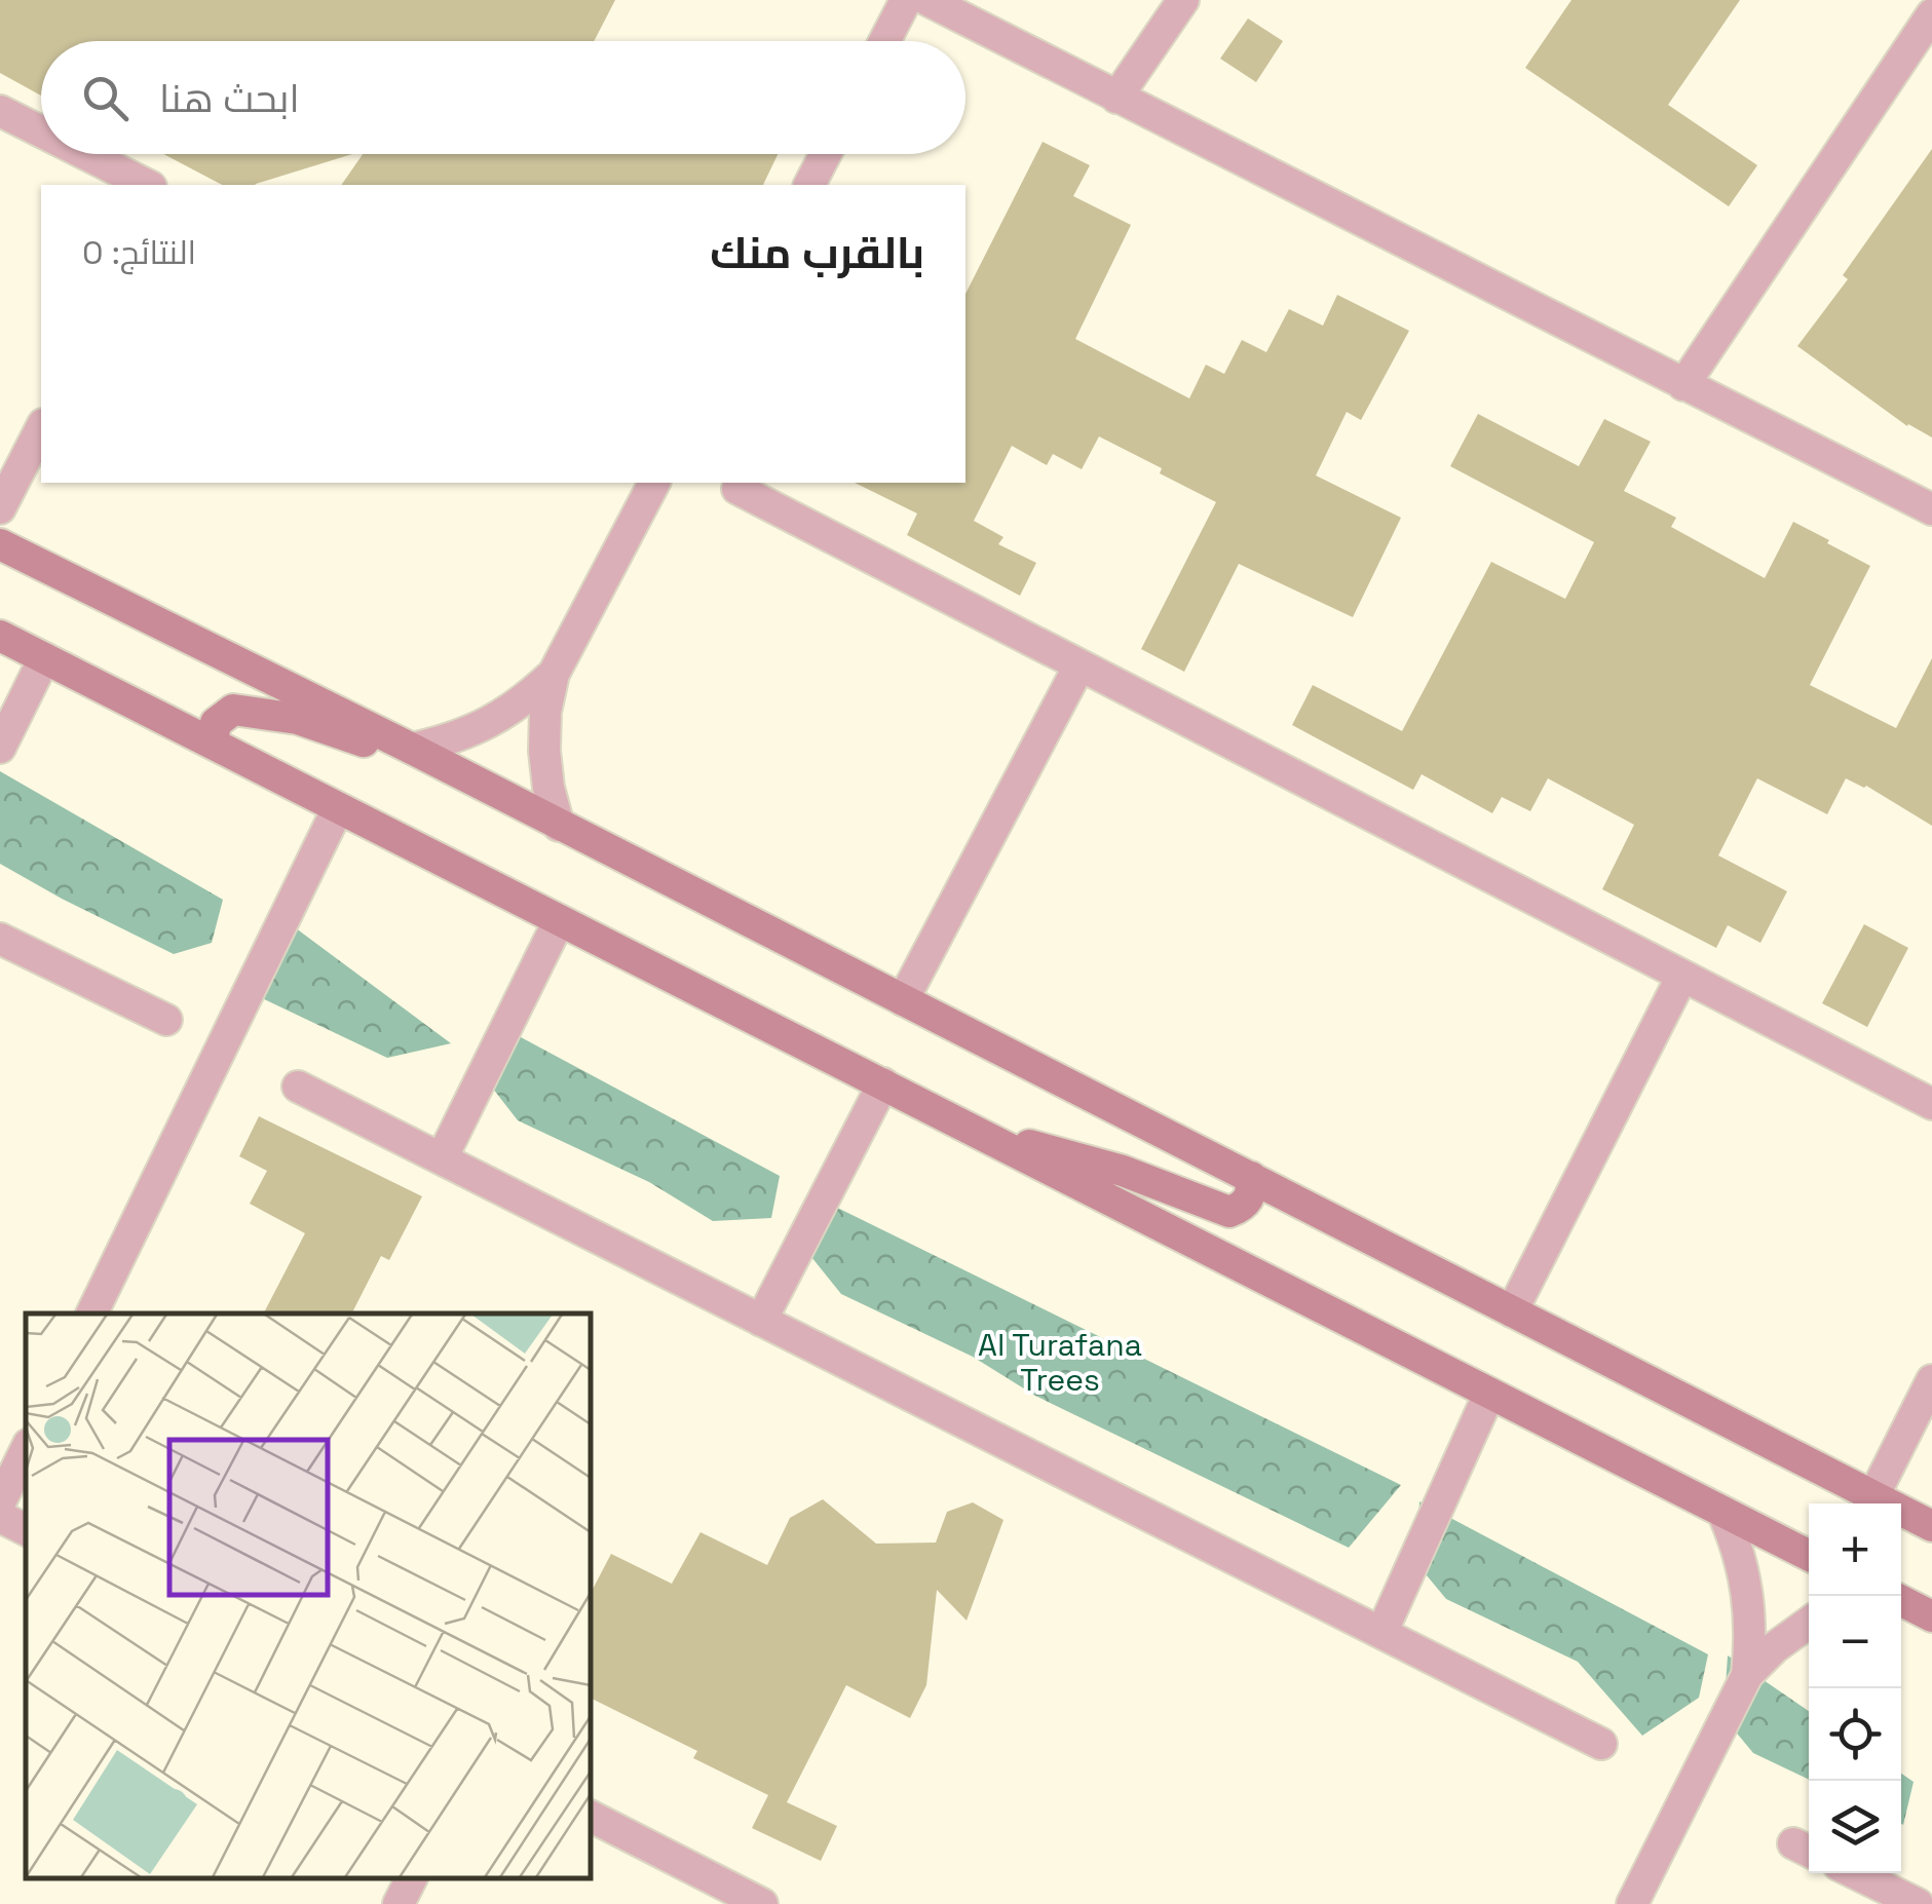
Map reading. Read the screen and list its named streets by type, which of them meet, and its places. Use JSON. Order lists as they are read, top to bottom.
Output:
{
  "parks": ["Al Turafana Trees"],
  "page": {
    "search": "ابحث هنا",
    "heading": ["بالقرب منك", "النتائج: 0"],
    "map_buttons": ["+", "−"]
  }
}
